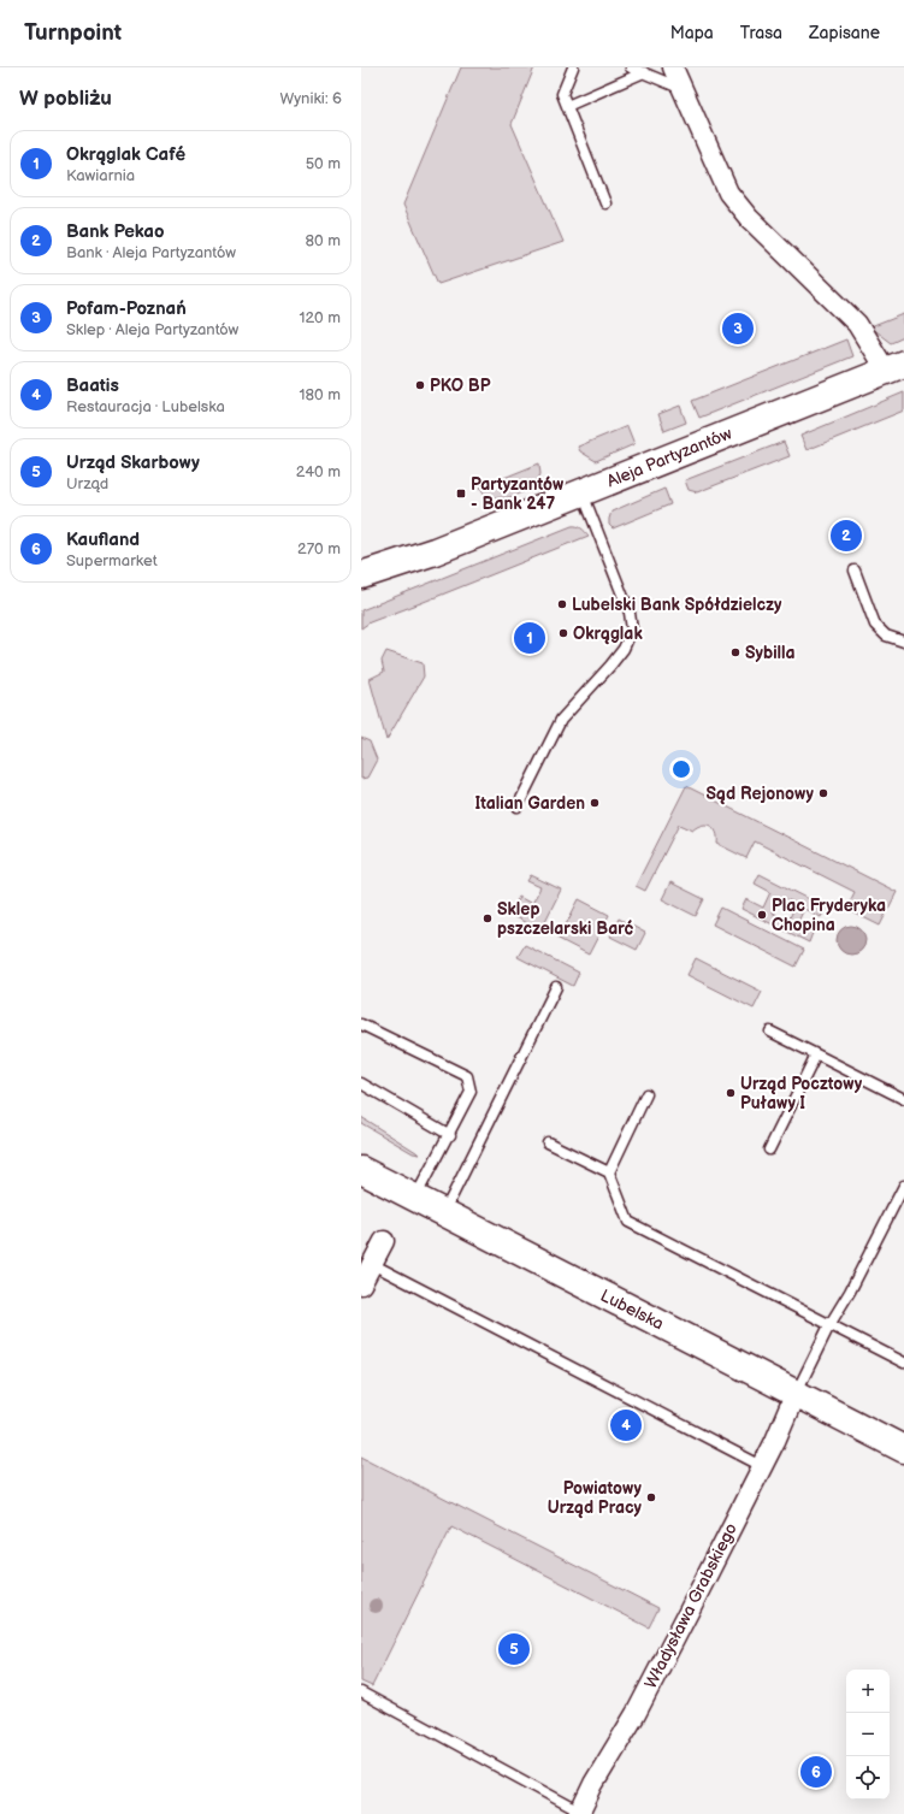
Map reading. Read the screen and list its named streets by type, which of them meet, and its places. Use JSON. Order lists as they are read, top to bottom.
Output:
{
  "streets": {
    "main road": ["Aleja Partyzantów", "Lubelska"],
    "street": ["Władysława Grabskiego"]
  },
  "crossings": [
    ["Lubelska", "Władysława Grabskiego"]
  ],
  "places": {
    "other": [
      "PKO BP",
      "Lubelski Bank Spółdzielczy",
      "Okrąglak",
      "Sybilla",
      "Sąd Rejonowy",
      "Italian Garden",
      "Plac Fryderyka Chopina",
      "Sklep pszczelarski Barć",
      "Urząd Pocztowy Puławy I",
      "Powiatowy Urząd Pracy"
    ],
    "transit": ["Partyzantów - Bank 247"]
  },
  "page": {
    "header": "Turnpoint",
    "nav": ["Mapa", "Trasa", "Zapisane"],
    "heading": ["W pobliżu", "Wyniki: 6"],
    "list": [
      {
        "mark": "1",
        "name": "Okrąglak Café",
        "note": "Kawiarnia",
        "value": "50 m"
      },
      {
        "mark": "2",
        "name": "Bank Pekao",
        "note": "Bank · Aleja Partyzantów",
        "value": "80 m"
      },
      {
        "mark": "3",
        "name": "Pofam-Poznań",
        "note": "Sklep · Aleja Partyzantów",
        "value": "120 m"
      },
      {
        "mark": "4",
        "name": "Baatis",
        "note": "Restauracja · Lubelska",
        "value": "180 m"
      },
      {
        "mark": "5",
        "name": "Urząd Skarbowy",
        "note": "Urząd",
        "value": "240 m"
      },
      {
        "mark": "6",
        "name": "Kaufland",
        "note": "Supermarket",
        "value": "270 m"
      }
    ],
    "pins": [
      "3",
      "2",
      "1",
      "4",
      "5",
      "6"
    ],
    "map_buttons": ["+", "−"]
  }
}
